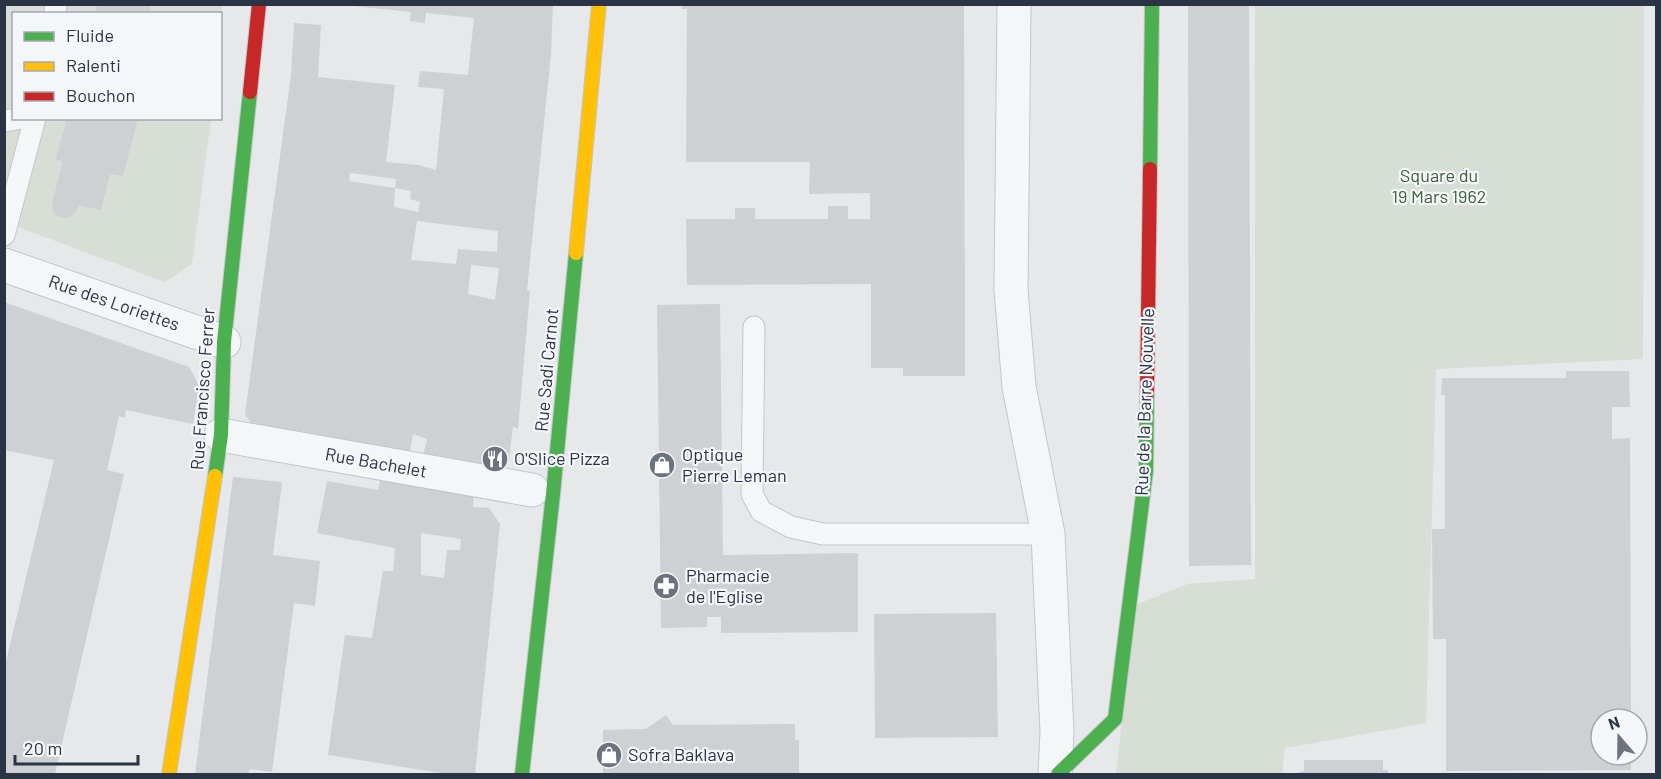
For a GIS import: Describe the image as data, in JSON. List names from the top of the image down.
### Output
{
  "streets": {
    "street": [
      "Rue des Loriettes",
      "Rue Sadi Carnot",
      "Rue Francisco Ferrer",
      "Rue de la Barre Nouvelle",
      "Rue Bachelet"
    ]
  },
  "crossings": [
    ["Rue des Loriettes", "Rue Francisco Ferrer"],
    ["Rue Francisco Ferrer", "Rue Bachelet"]
  ],
  "parks": ["Square du 19 Mars 1962"],
  "places": {
    "restaurant": ["O'Slice Pizza"],
    "shop": ["Optique Pierre Leman", "Sofra Baklava"],
    "pharmacy": ["Pharmacie de l'Eglise"]
  },
  "legend": ["Fluide", "Ralenti", "Bouchon"],
  "scale_bar": "20 m",
  "north": "top"
}
